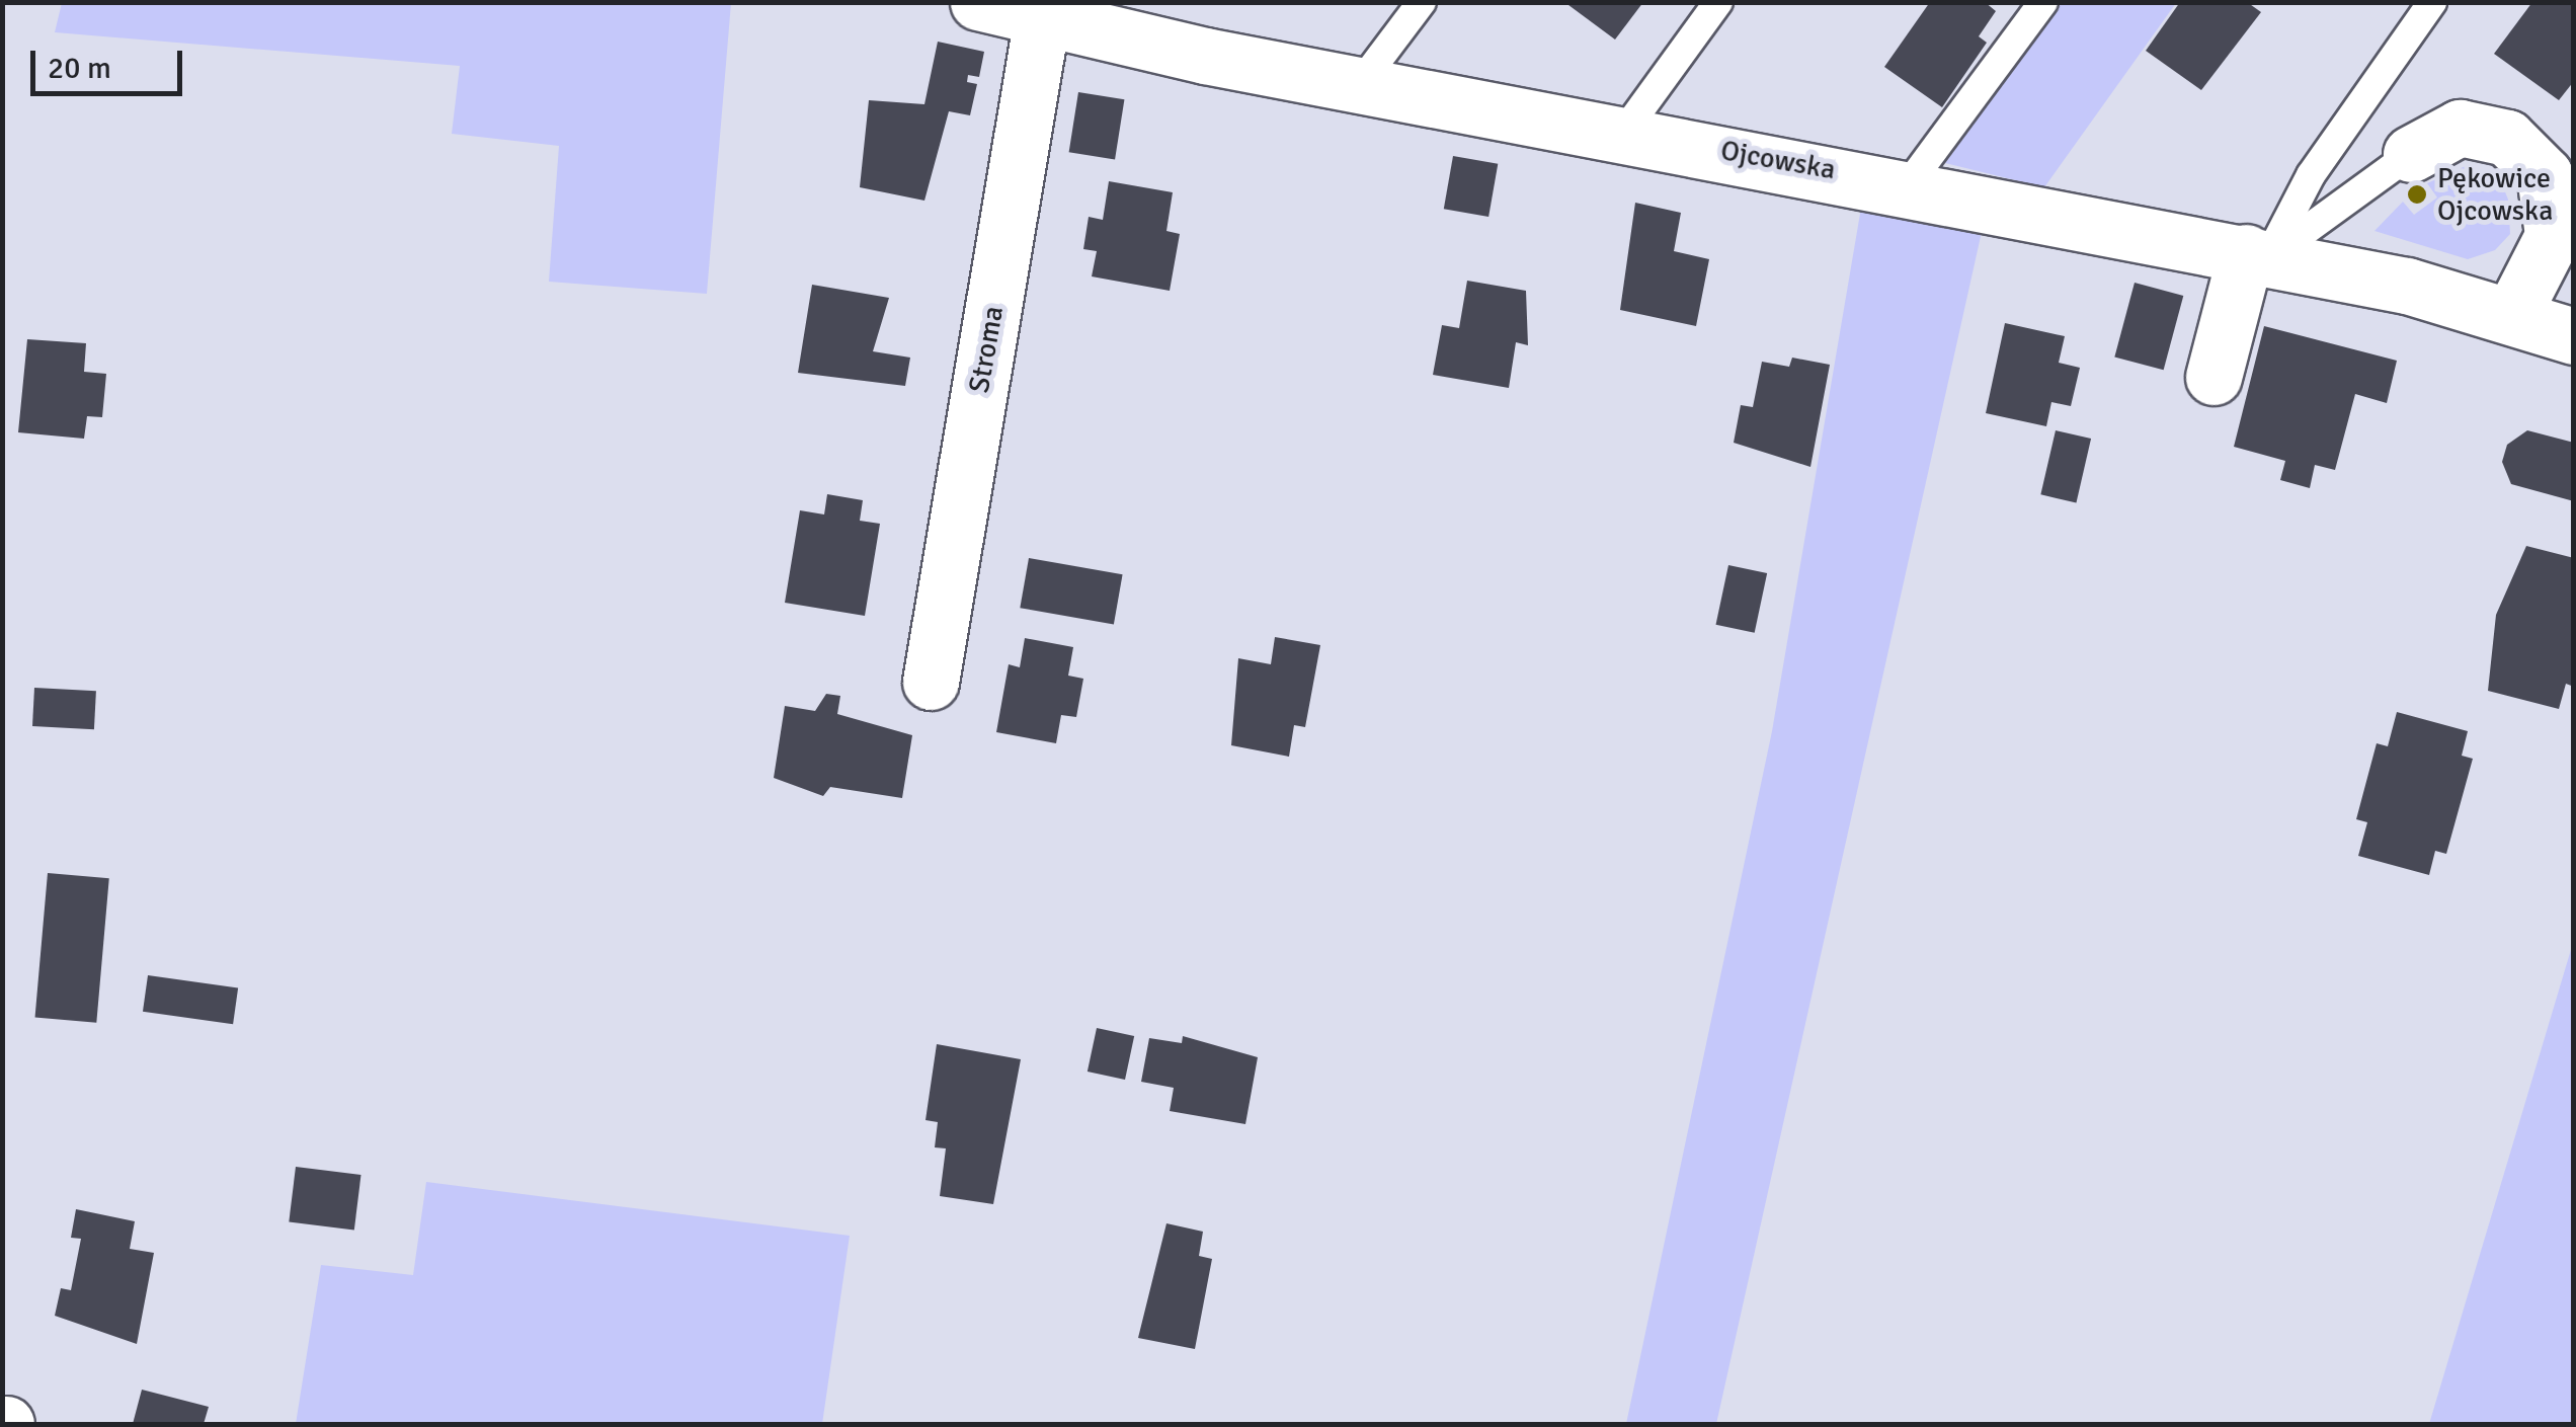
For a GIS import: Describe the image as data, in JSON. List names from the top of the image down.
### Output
{
  "streets": {
    "street": ["Ojcowska", "Stroma"]
  },
  "crossings": [
    ["Ojcowska", "Stroma"]
  ],
  "places": ["Pękowice Ojcowska"],
  "scale_bar": "20 m"
}
